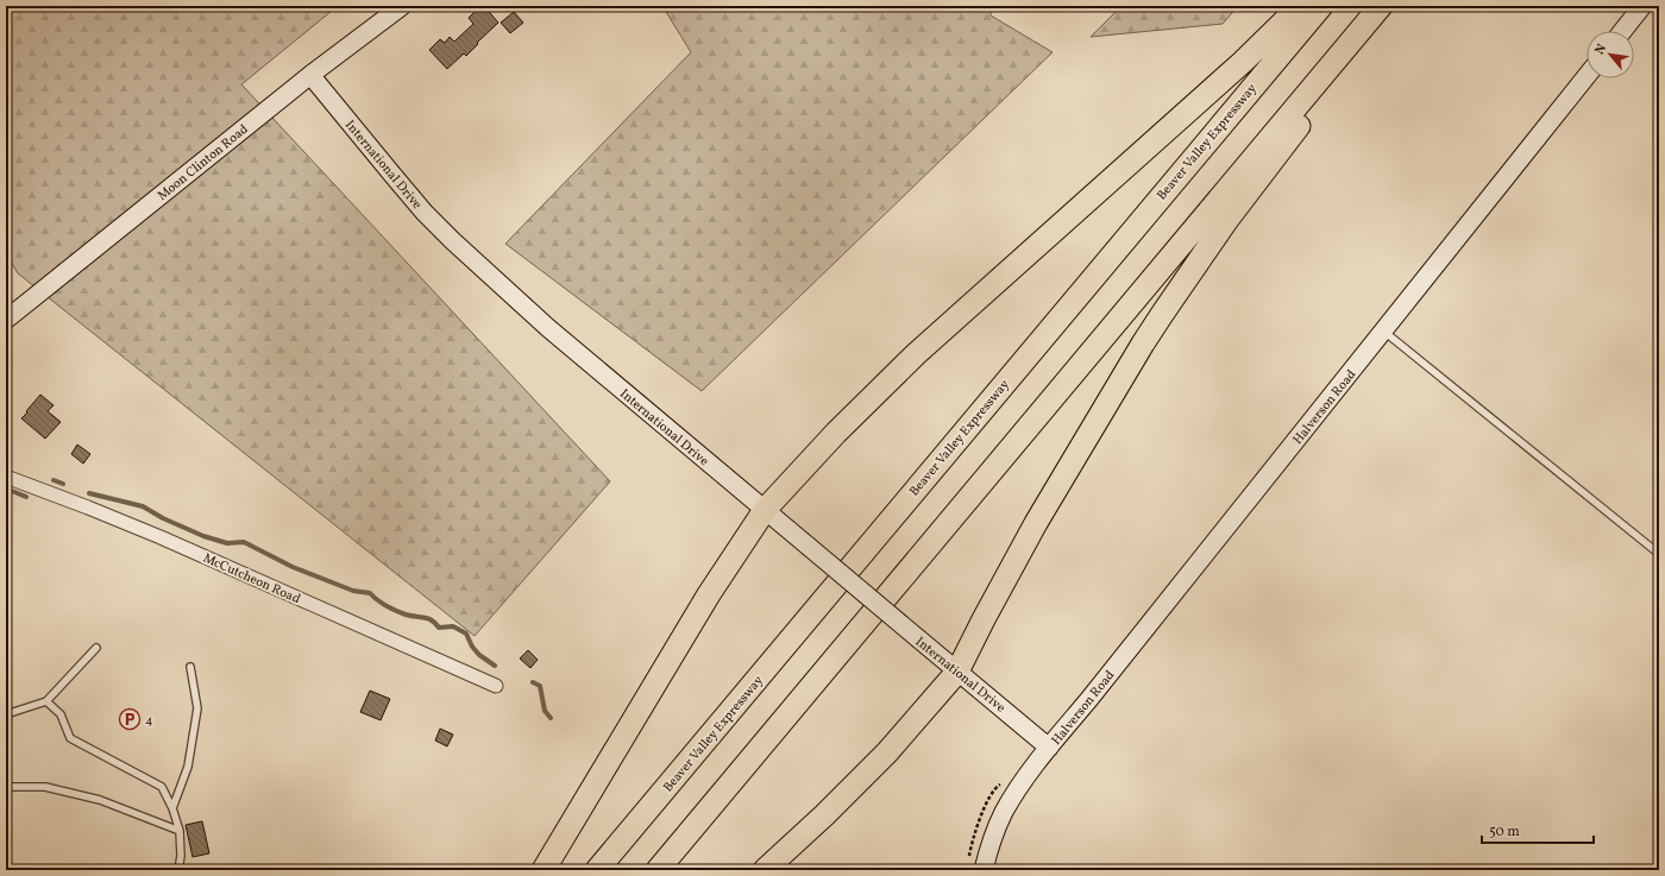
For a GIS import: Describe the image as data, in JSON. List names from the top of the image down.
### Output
{
  "streets": {
    "highway": ["Beaver Valley Expressway"],
    "street": [
      "Moon Clinton Road",
      "International Drive",
      "Halverson Road",
      "McCutcheon Road"
    ]
  },
  "crossings": [
    ["Moon Clinton Road", "International Drive"],
    ["International Drive", "Halverson Road"]
  ],
  "places": {
    "parking": ["4"]
  },
  "scale_bar": "50 m",
  "north": "top left"
}
